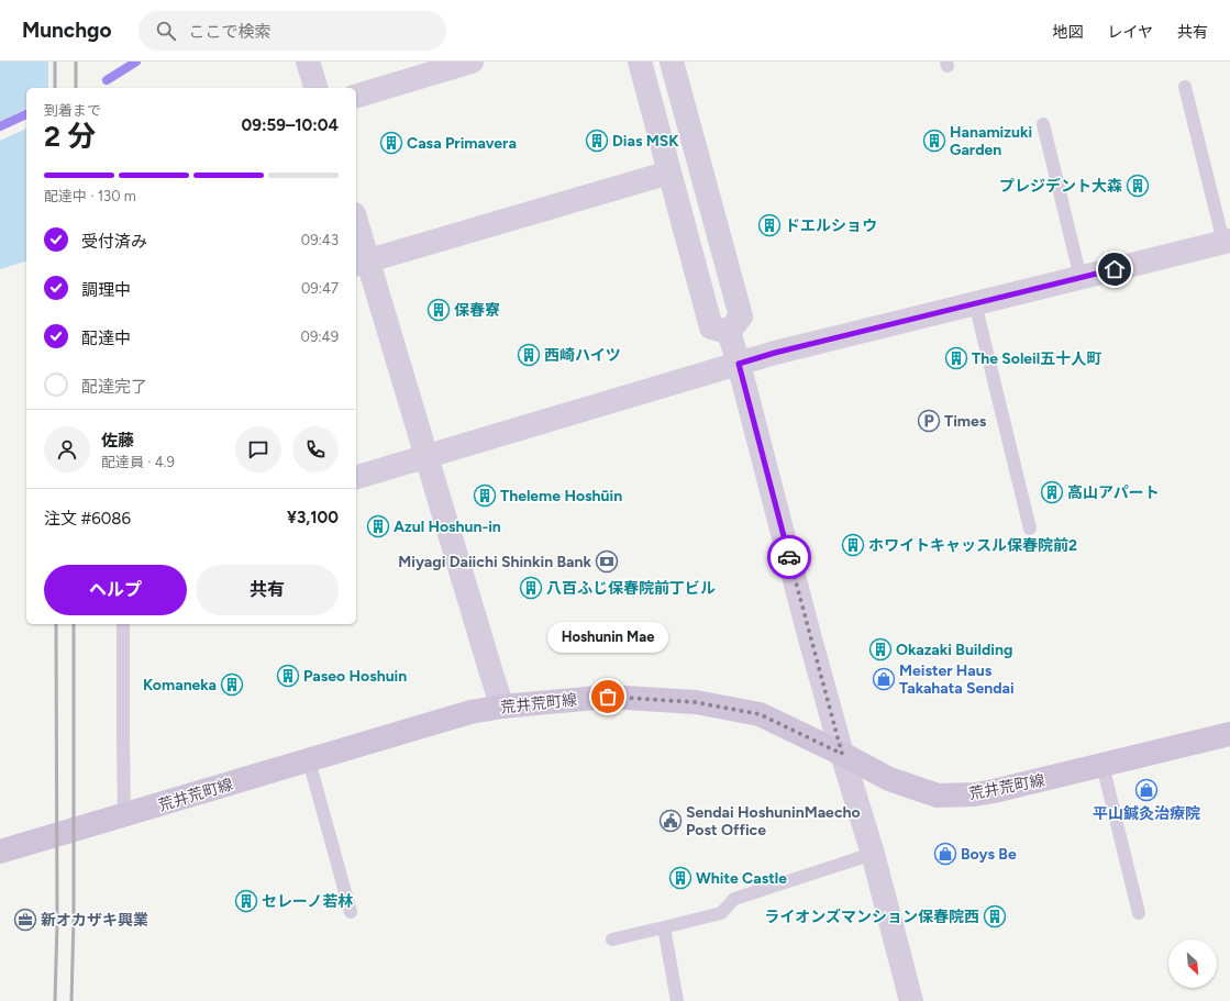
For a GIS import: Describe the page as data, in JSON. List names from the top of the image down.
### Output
{
  "streets": {
    "main road": ["荒井荒町線"]
  },
  "places": {
    "building": [
      "Dias MSK",
      "Hanamizuki Garden",
      "Casa Primavera",
      "プレジデント大森",
      "ドエルショウ",
      "保春寮",
      "西崎ハイツ",
      "The Soleil五十人町",
      "高山アパート",
      "Theleme Hoshūin",
      "Azul Hoshun-in",
      "ホワイトキャッスル保春院前2",
      "八百ふじ保春院前丁ビル",
      "Okazaki Building",
      "Paseo Hoshuin",
      "Komaneka",
      "White Castle",
      "セレーノ若林",
      "ライオンズマンション保春院西"
    ],
    "parking": ["Times"],
    "bank": ["Miyagi Daiichi Shinkin Bank"],
    "shop": ["Meister Haus Takahata Sendai", "平山鍼灸治療院", "Boys Be"],
    "other": ["Hoshunin Mae"],
    "public building": ["Sendai HoshuninMaecho Post Office"],
    "office": ["新オカザキ興業"]
  },
  "north": "bottom right",
  "page": {
    "header": "Munchgo",
    "search": "ここで検索",
    "nav": ["地図", "レイヤ", "共有"],
    "heading": ["2 分", "到着まで", "09:59–10:04"],
    "panel": [
      "佐藤",
      "配達員 · 4.9",
      "注文 #6086",
      "¥3,100"
    ],
    "bar": "配達中 · 130 m",
    "list": [
      ["受付済み", "09:43"],
      ["調理中", "09:47"],
      ["配達中", "09:49"],
      "配達完了"
    ],
    "buttons": ["ヘルプ", "共有"],
    "bubble": "Hoshunin Mae"
  }
}
